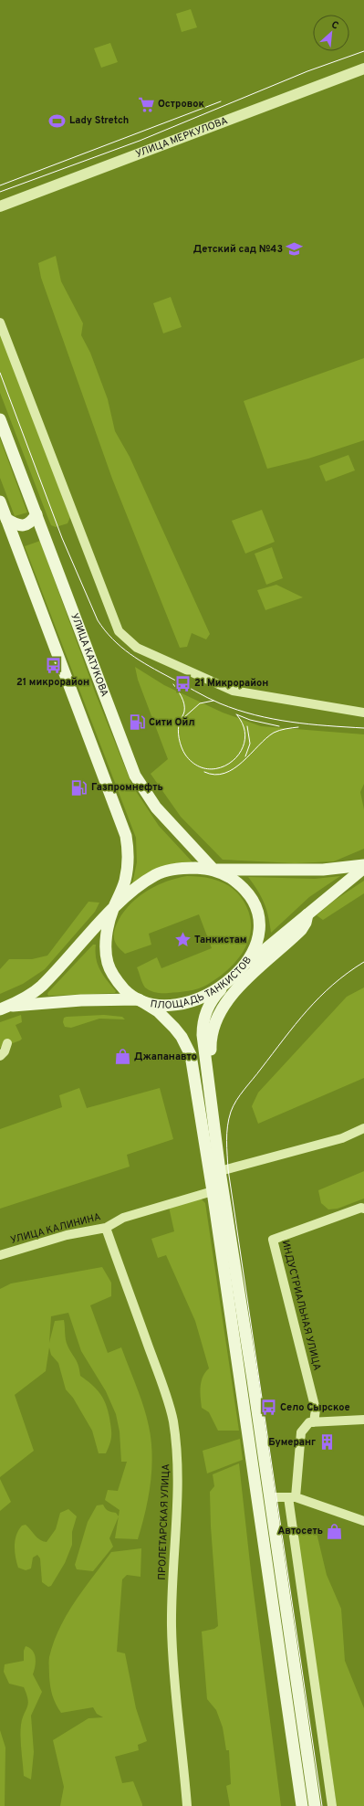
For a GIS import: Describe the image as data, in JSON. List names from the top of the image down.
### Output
{
  "streets": {
    "main road": ["УЛИЦА КАТУКОВА", "ПЛОЩАДЬ ТАНКИСТОВ"],
    "street": [
      "УЛИЦА МЕРКУЛОВА",
      "УЛИЦА КАЛИНИНА",
      "ИНДУСТРИАЛЬНАЯ УЛИЦА",
      "ПРОЛЕТАРСКАЯ УЛИЦА"
    ]
  },
  "crossings": [
    ["УЛИЦА КАТУКОВА", "ПЛОЩАДЬ ТАНКИСТОВ"],
    ["УЛИЦА КАЛИНИНА", "ПРОЛЕТАРСКАЯ УЛИЦА"]
  ],
  "places": {
    "supermarket": ["Островок"],
    "sports": ["Lady Stretch"],
    "school or university": ["Детский сад №43"],
    "bus stop": ["21 микрорайон", "21 Микрорайон", "Село Сырское"],
    "fuel station": ["Сити Ойл", "Газпромнефть"],
    "place": ["Танкистам"],
    "shop": ["Джапанавто", "Автосеть"],
    "building": ["Бумеранг"]
  },
  "north": "top right"
}
